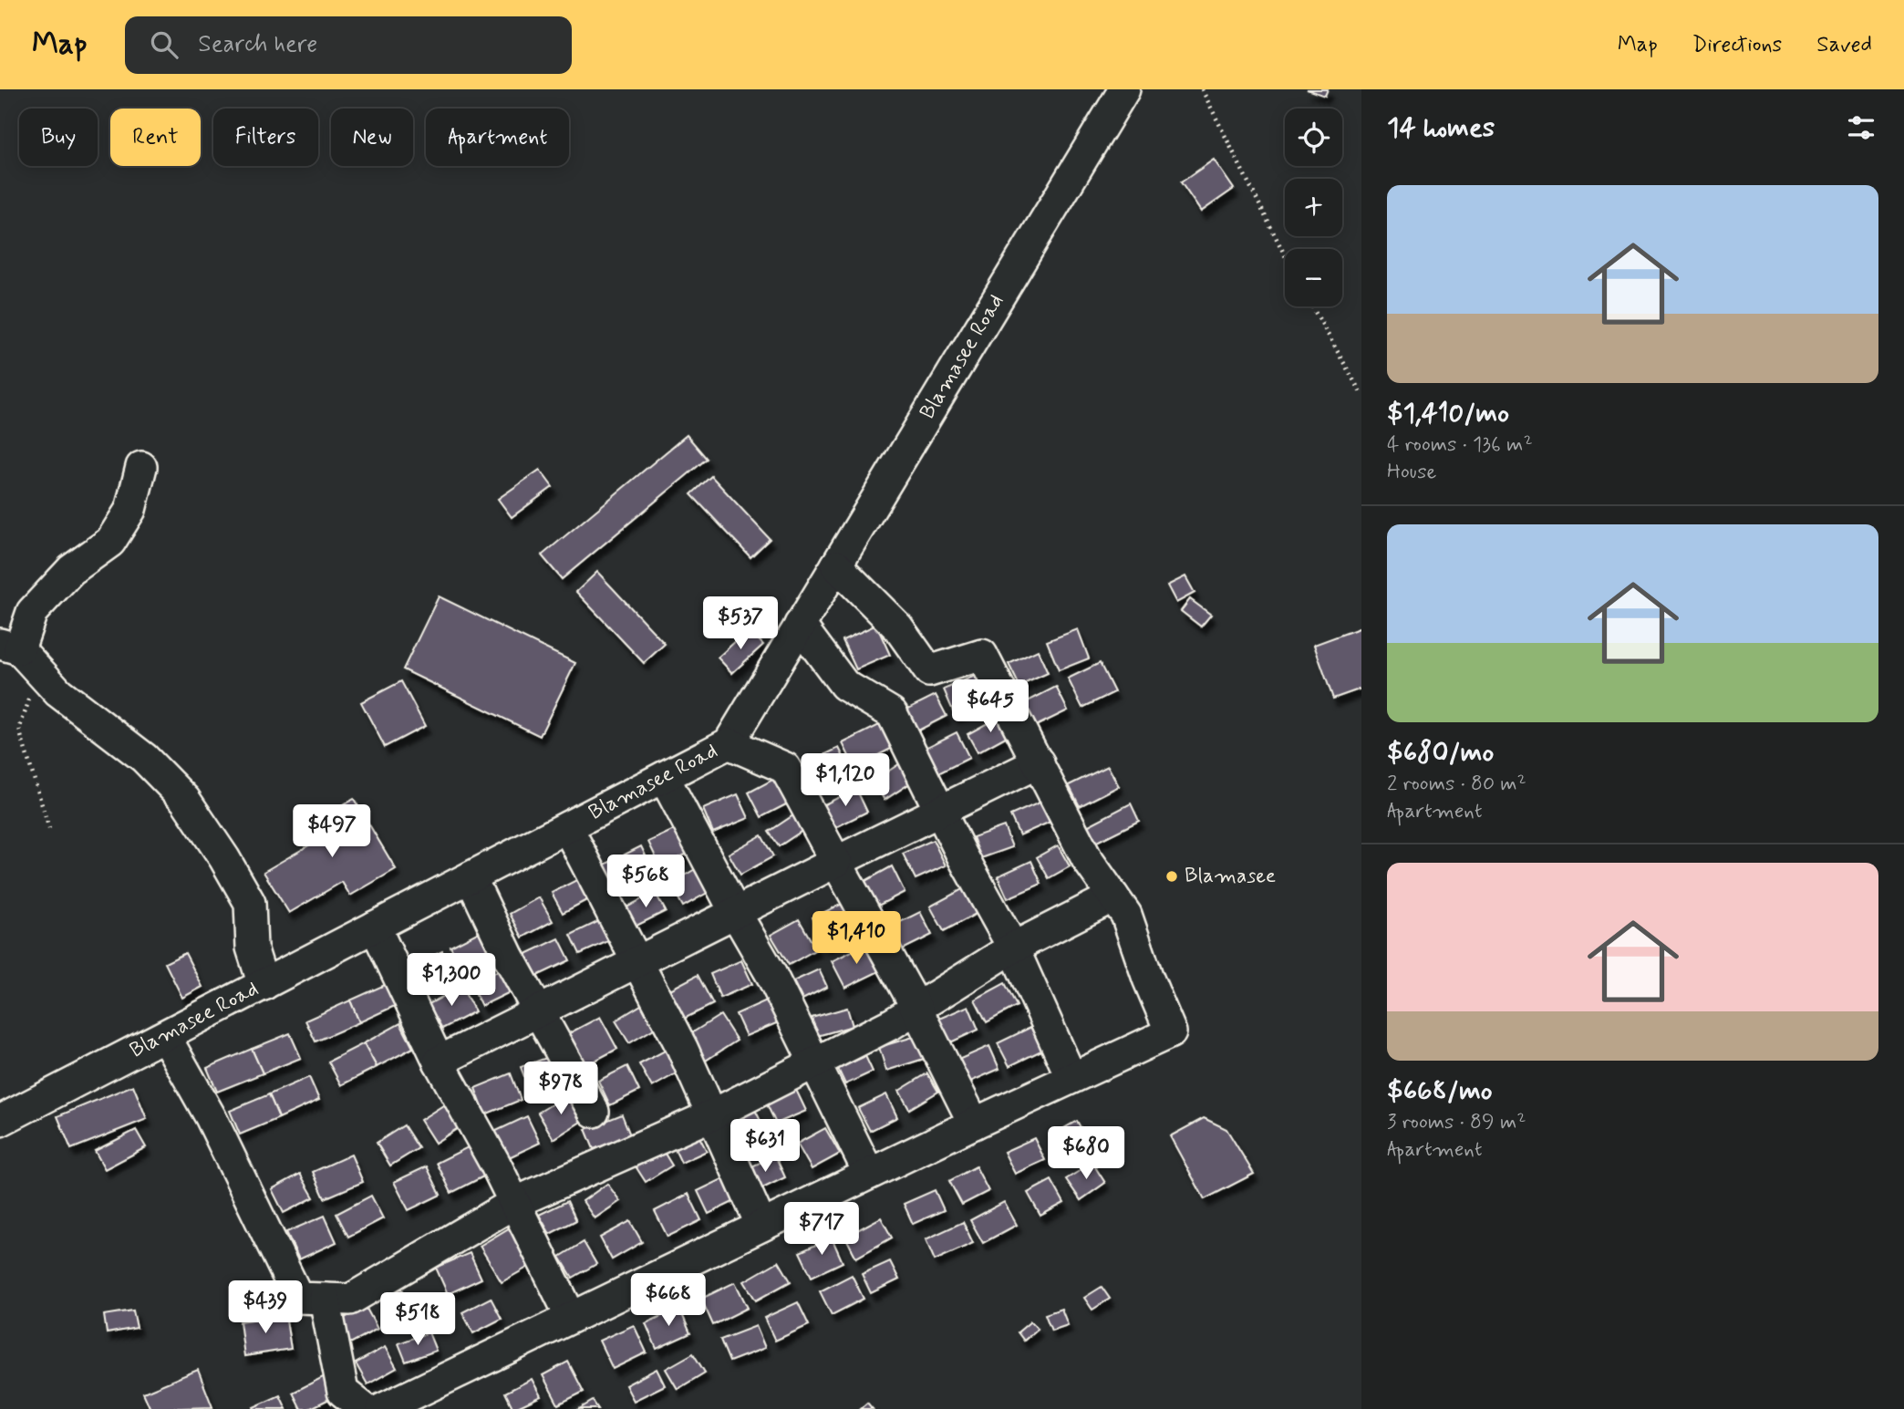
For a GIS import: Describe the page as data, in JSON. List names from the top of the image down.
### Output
{
  "streets": {
    "street": ["Blamasee Road"]
  },
  "places": ["Blamasee"],
  "page": {
    "header": "Map",
    "search": "Search here",
    "nav": ["Map", "Directions", "Saved"],
    "heading": "14 homes",
    "map_buttons": ["+", "−"],
    "chip": [
      "Buy",
      "Rent",
      "Filters",
      "New",
      "Apartment"
    ],
    "list": [
      {
        "name": "$1,410/mo",
        "note": "4 rooms · 136 m² · House"
      },
      {
        "name": "$680/mo",
        "note": "2 rooms · 80 m² · Apartment"
      },
      {
        "name": "$668/mo",
        "note": "3 rooms · 89 m² · Apartment"
      }
    ],
    "price": [
      "$537",
      "$645",
      "$1,120",
      "$497",
      "$568",
      "$1,410",
      "$1,300",
      "$978",
      "$631",
      "$680",
      "$717",
      "$668",
      "$439",
      "$518"
    ]
  }
}
